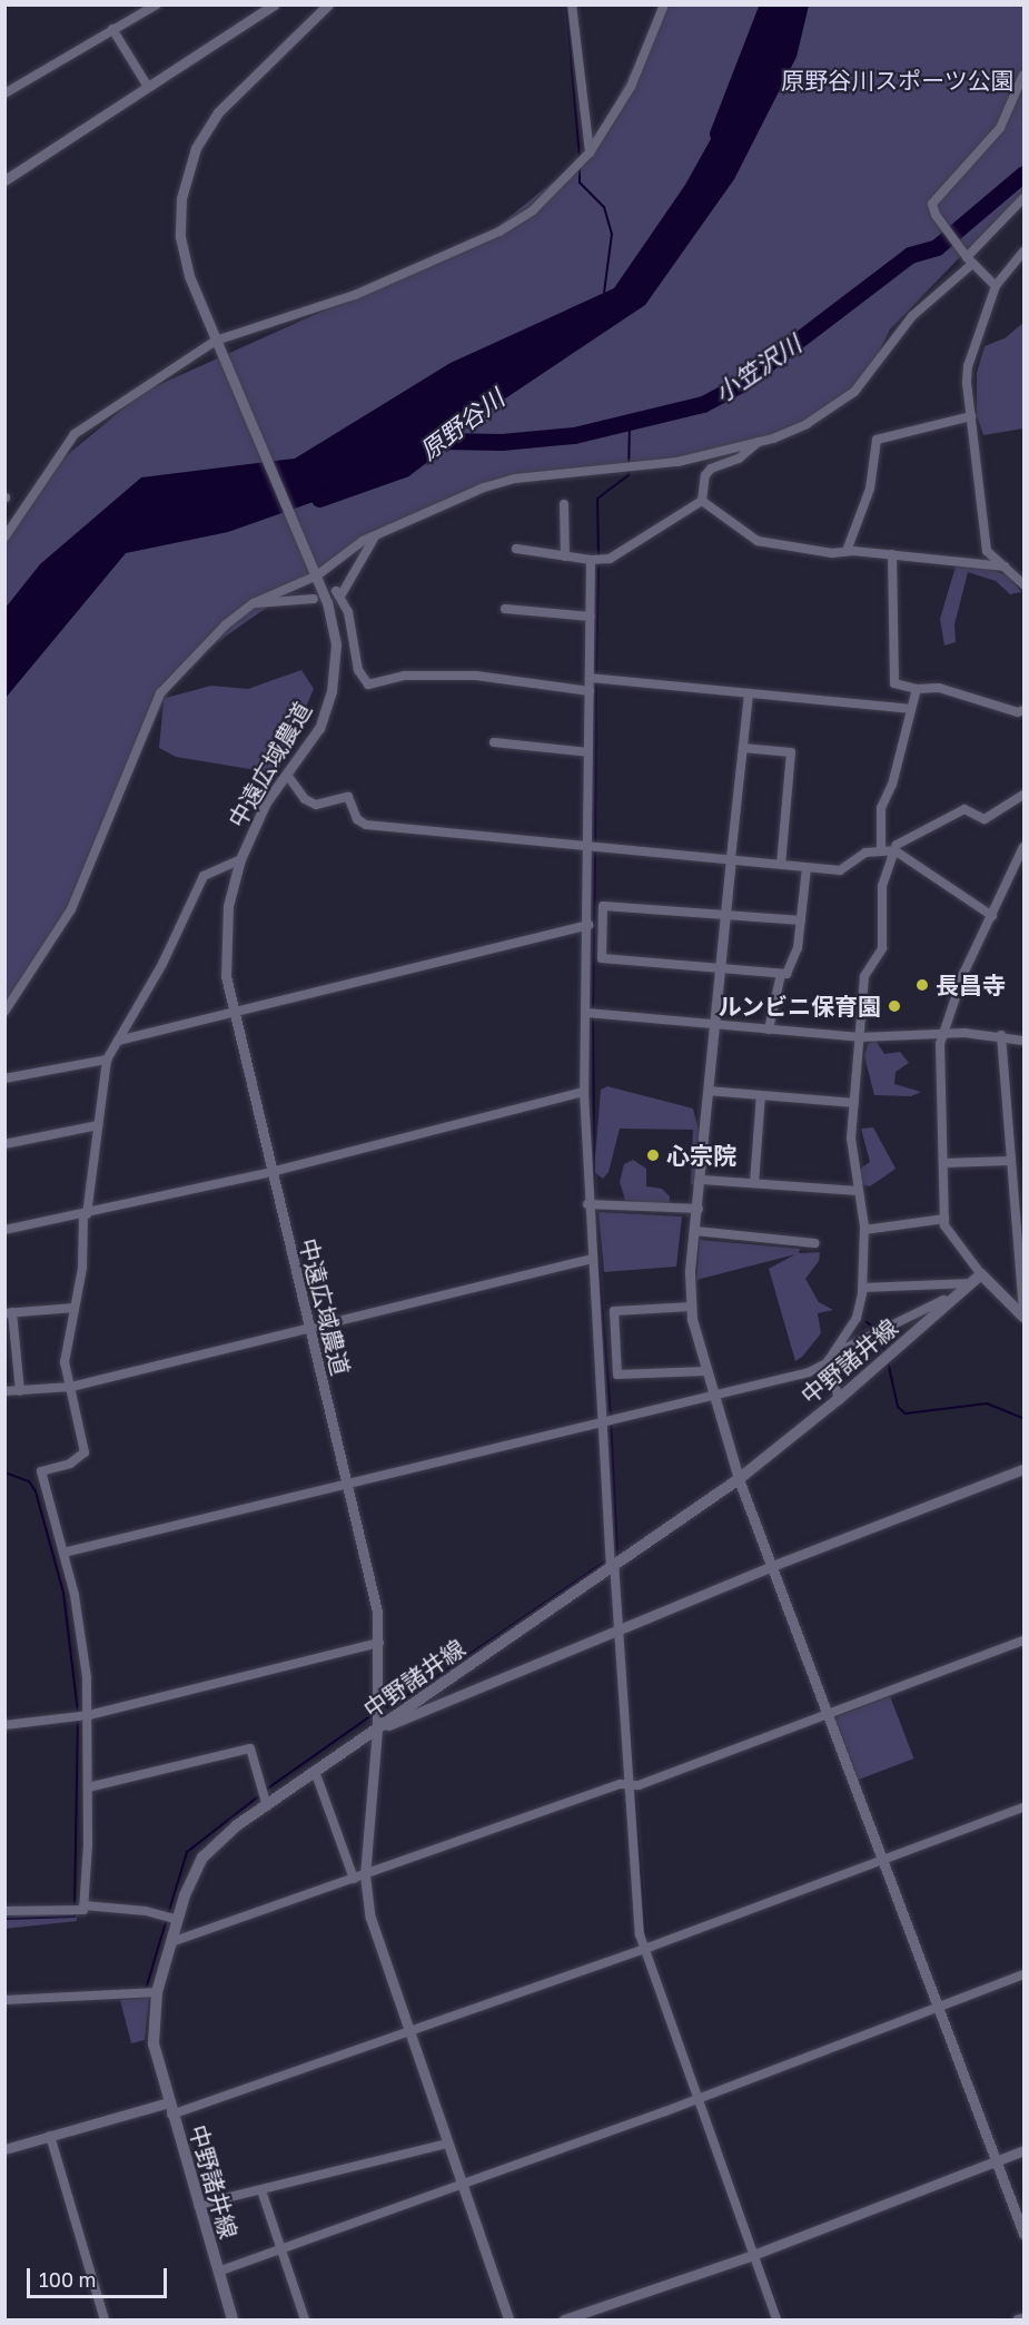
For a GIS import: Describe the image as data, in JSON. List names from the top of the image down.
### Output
{
  "streets": {
    "main road": ["中野諸井線"],
    "street": ["中遠広域農道"]
  },
  "crossings": [
    ["中遠広域農道", "中野諸井線"]
  ],
  "water": ["小笠沢川", "原野谷川"],
  "parks": ["原野谷川スポーツ公園"],
  "places": ["長昌寺", "ルンビニ保育園", "心宗院"],
  "scale_bar": "100 m"
}
